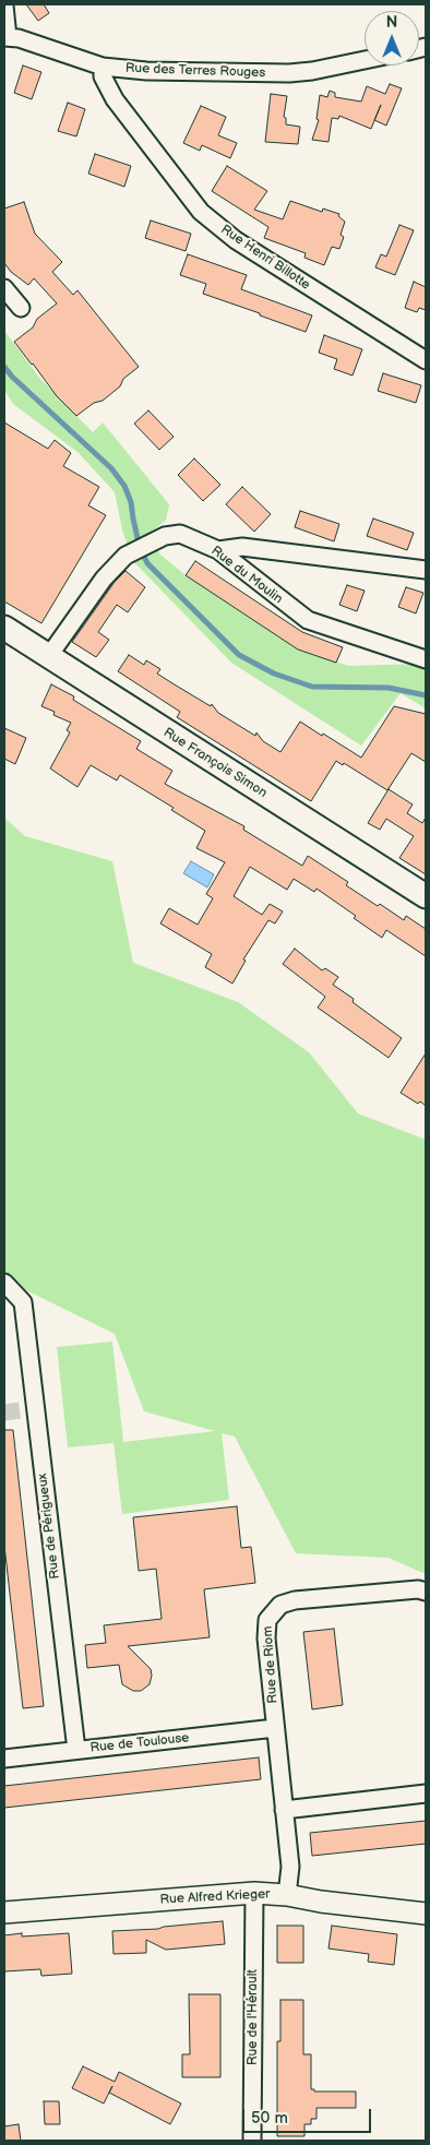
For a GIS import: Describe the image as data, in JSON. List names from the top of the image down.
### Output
{
  "streets": {
    "main road": ["Rue François Simon"],
    "street": [
      "Rue des Terres Rouges",
      "Rue Henri Billotte",
      "Rue du Moulin",
      "Rue de Périgueux",
      "Rue de Riom",
      "Rue de Toulouse",
      "Rue Alfred Krieger",
      "Rue de l'Hérault"
    ]
  },
  "crossings": [
    ["Rue des Terres Rouges", "Rue Henri Billotte"],
    ["Rue du Moulin", "Rue François Simon"],
    ["Rue de Périgueux", "Rue de Toulouse"],
    ["Rue de Riom", "Rue de Toulouse"],
    ["Rue de Riom", "Rue Alfred Krieger"],
    ["Rue Alfred Krieger", "Rue de l'Hérault"]
  ],
  "scale_bar": "50 m",
  "north": "top"
}
